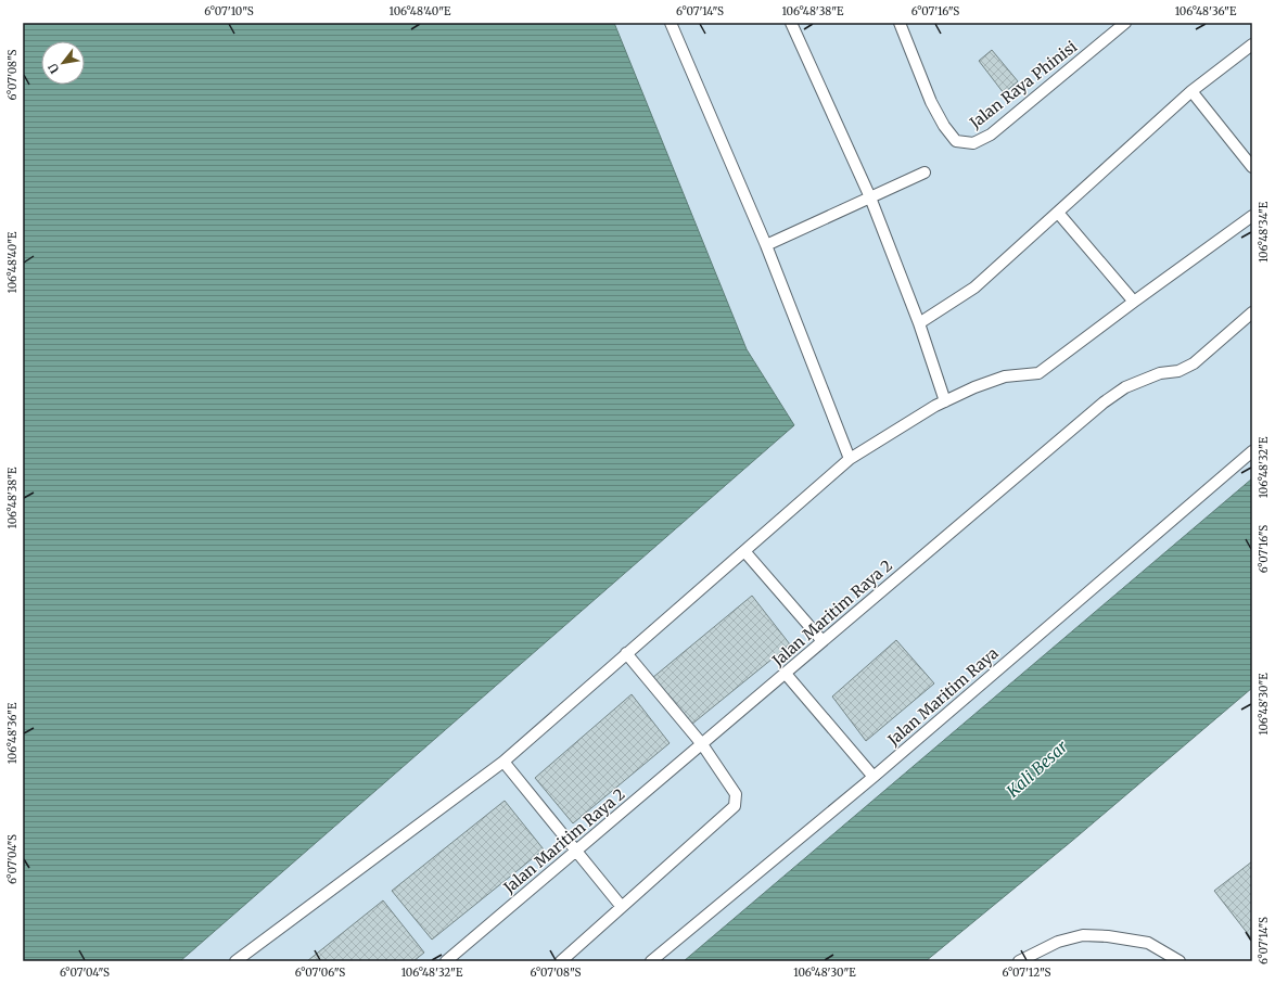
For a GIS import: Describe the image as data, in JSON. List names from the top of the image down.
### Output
{
  "streets": {
    "lane": ["Jalan Raya Phinisi", "Jalan Maritim Raya 2", "Jalan Maritim Raya"]
  },
  "water": ["Kali Besar"],
  "north": "bottom left",
  "coordinates": [
    "6°07'10\"S",
    "106°48'40\"E",
    "6°07'14\"S",
    "106°48'38\"E",
    "6°07'16\"S",
    "106°48'36\"E",
    "6°07'08\"S",
    "106°48'34\"E",
    "106°48'32\"E",
    "106°48'30\"E",
    "6°07'04\"S",
    "6°07'06\"S",
    "6°07'12\"S"
  ]
}
